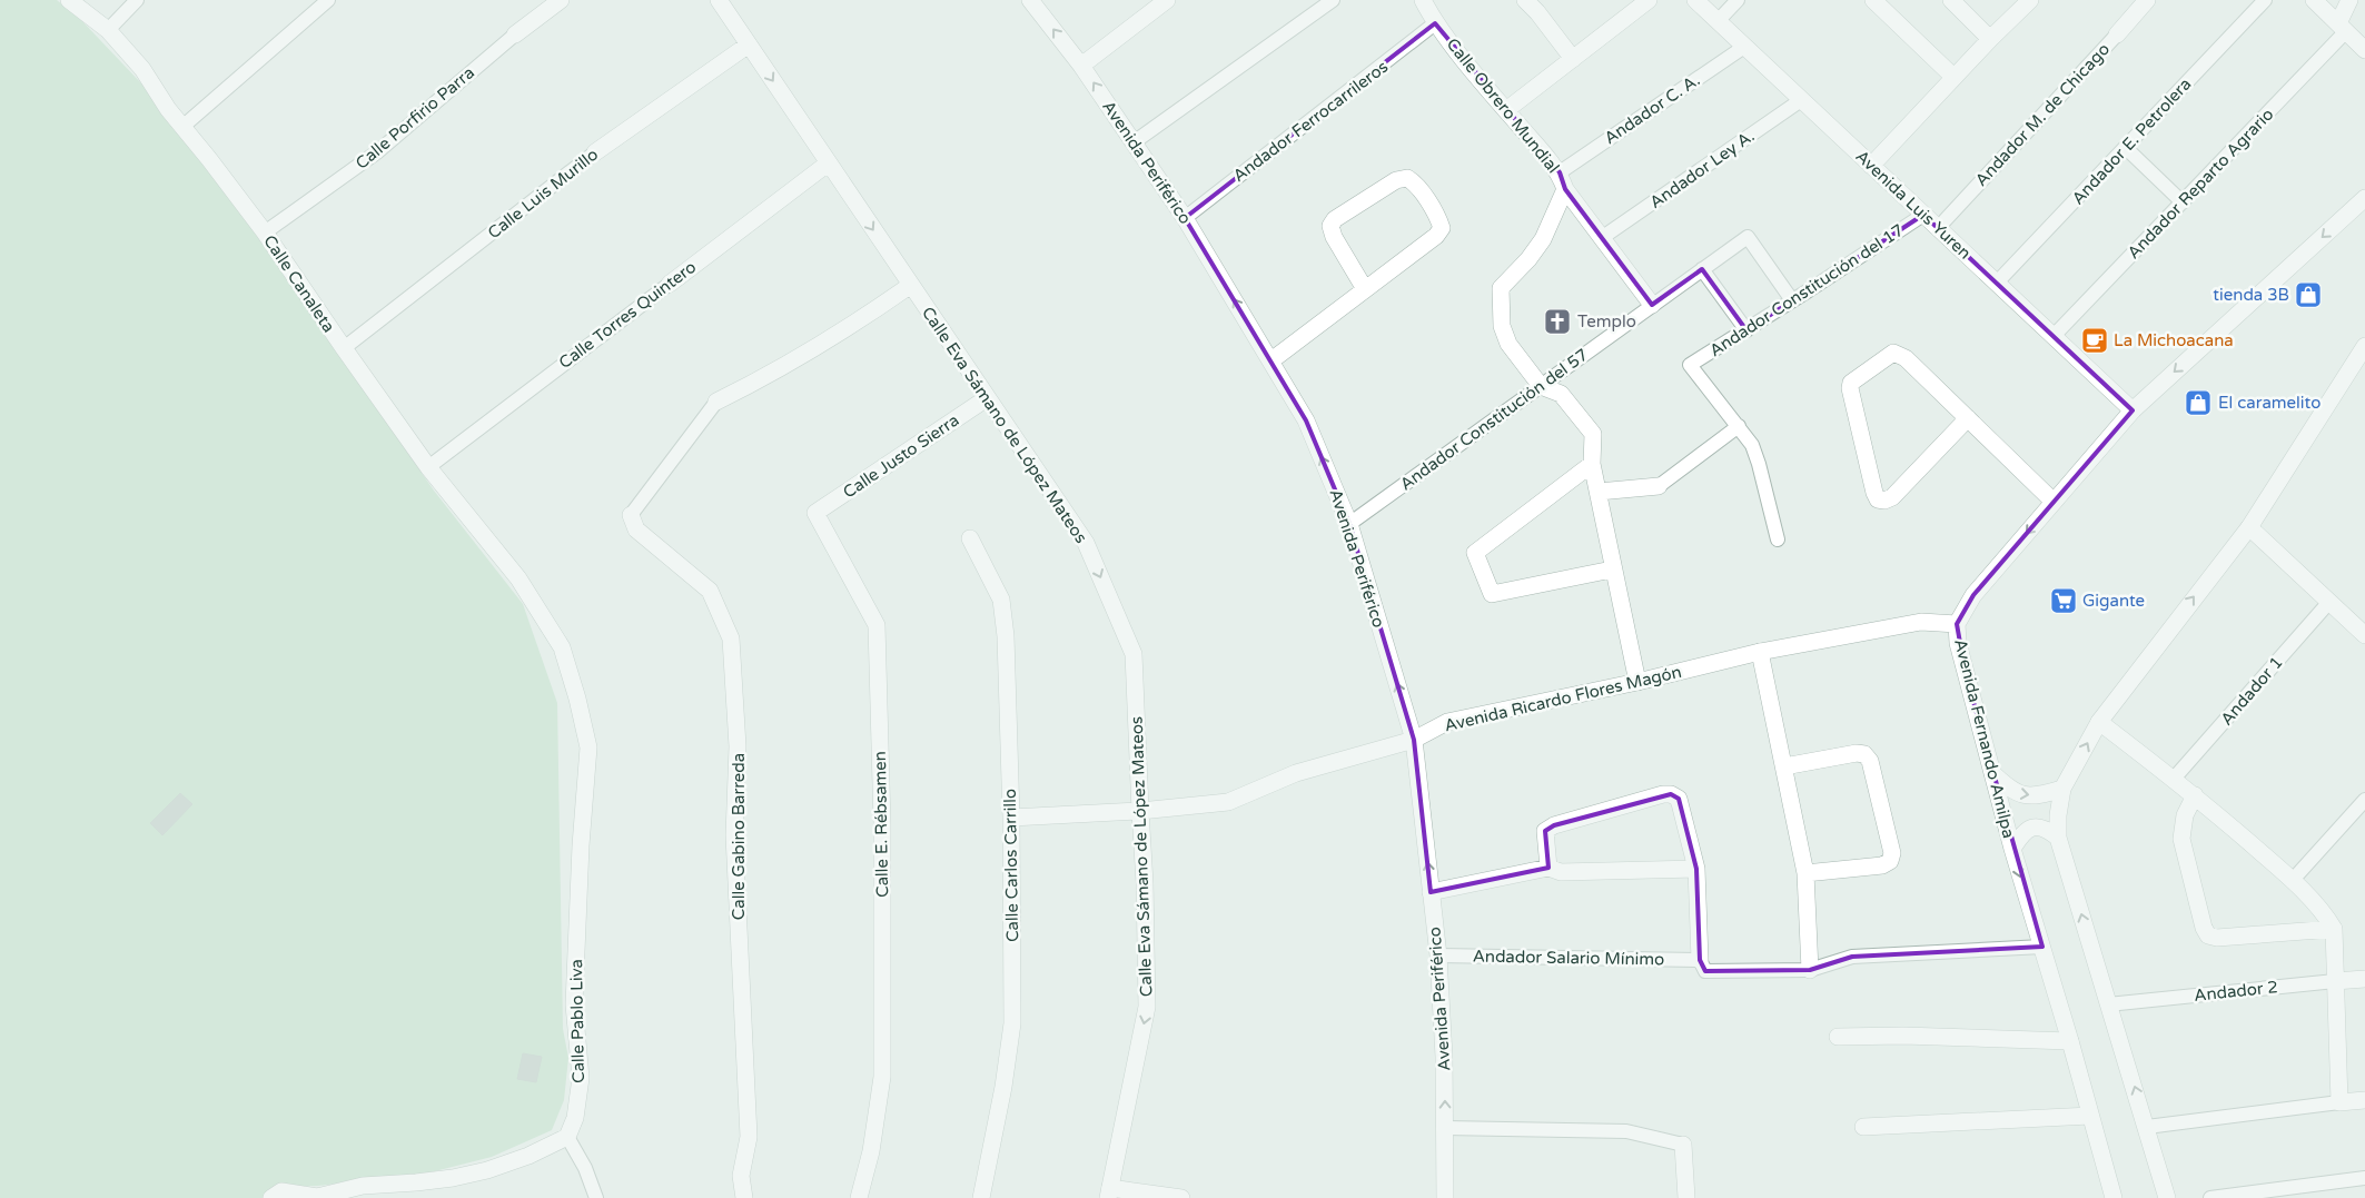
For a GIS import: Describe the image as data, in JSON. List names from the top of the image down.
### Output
{
  "streets": {
    "street": [
      "Calle Obrero Mundial",
      "Andador C. A.",
      "Andador M. de Chicago",
      "Calle Porfirio Parra",
      "Andador Ferrocarrileros",
      "Andador E. Petrolera",
      "Avenida Periférico",
      "Andador Ley A.",
      "Andador Reparto Agrario",
      "Calle Luis Murillo",
      "Avenida Luis Yuren",
      "Calle Canaleta",
      "Andador Constitución del 17",
      "Calle Torres Quintero",
      "Andador Constitución del 57",
      "Calle Eva Sámano de López Mateos",
      "Calle Justo Sierra",
      "Andador 1",
      "Avenida Ricardo Flores Magón",
      "Avenida Fernando Amilpa",
      "Calle E. Rébsamen",
      "Calle Gabino Barreda",
      "Calle Carlos Carrillo",
      "Andador Salario Mínimo",
      "Andador 2",
      "Calle Pablo Liva"
    ]
  },
  "crossings": [
    ["Calle Obrero Mundial", "Andador C. A."],
    ["Calle Obrero Mundial", "Andador Ferrocarrileros"],
    ["Calle Obrero Mundial", "Andador Ley A."],
    ["Calle Obrero Mundial", "Andador Constitución del 57"],
    ["Andador C. A.", "Avenida Luis Yuren"],
    ["Andador M. de Chicago", "Avenida Luis Yuren"],
    ["Calle Porfirio Parra", "Calle Canaleta"],
    ["Andador Ferrocarrileros", "Avenida Periférico"],
    ["Andador E. Petrolera", "Avenida Luis Yuren"],
    ["Avenida Periférico", "Andador Constitución del 57"],
    ["Avenida Periférico", "Avenida Ricardo Flores Magón"],
    ["Avenida Periférico", "Andador Salario Mínimo"],
    ["Andador Ley A.", "Avenida Luis Yuren"],
    ["Andador Reparto Agrario", "Avenida Luis Yuren"],
    ["Calle Luis Murillo", "Calle Canaleta"],
    ["Calle Luis Murillo", "Calle Eva Sámano de López Mateos"],
    ["Avenida Luis Yuren", "Andador Constitución del 17"],
    ["Avenida Luis Yuren", "Avenida Fernando Amilpa"],
    ["Calle Canaleta", "Calle Torres Quintero"],
    ["Calle Canaleta", "Calle Pablo Liva"],
    ["Andador Constitución del 17", "Andador Constitución del 57"],
    ["Calle Torres Quintero", "Calle Eva Sámano de López Mateos"],
    ["Calle Eva Sámano de López Mateos", "Calle Justo Sierra"],
    ["Calle Eva Sámano de López Mateos", "Avenida Ricardo Flores Magón"],
    ["Calle Justo Sierra", "Calle E. Rébsamen"],
    ["Avenida Ricardo Flores Magón", "Avenida Fernando Amilpa"],
    ["Avenida Ricardo Flores Magón", "Calle Carlos Carrillo"]
  ],
  "one_way": ["Avenida Periférico", "Calle Eva Sámano de López Mateos", "Avenida Fernando Amilpa"],
  "places": {
    "shop": ["tienda 3B", "El caramelito"],
    "church": ["Templo"],
    "cafe": ["La Michoacana"],
    "supermarket": ["Gigante"]
  }
}
